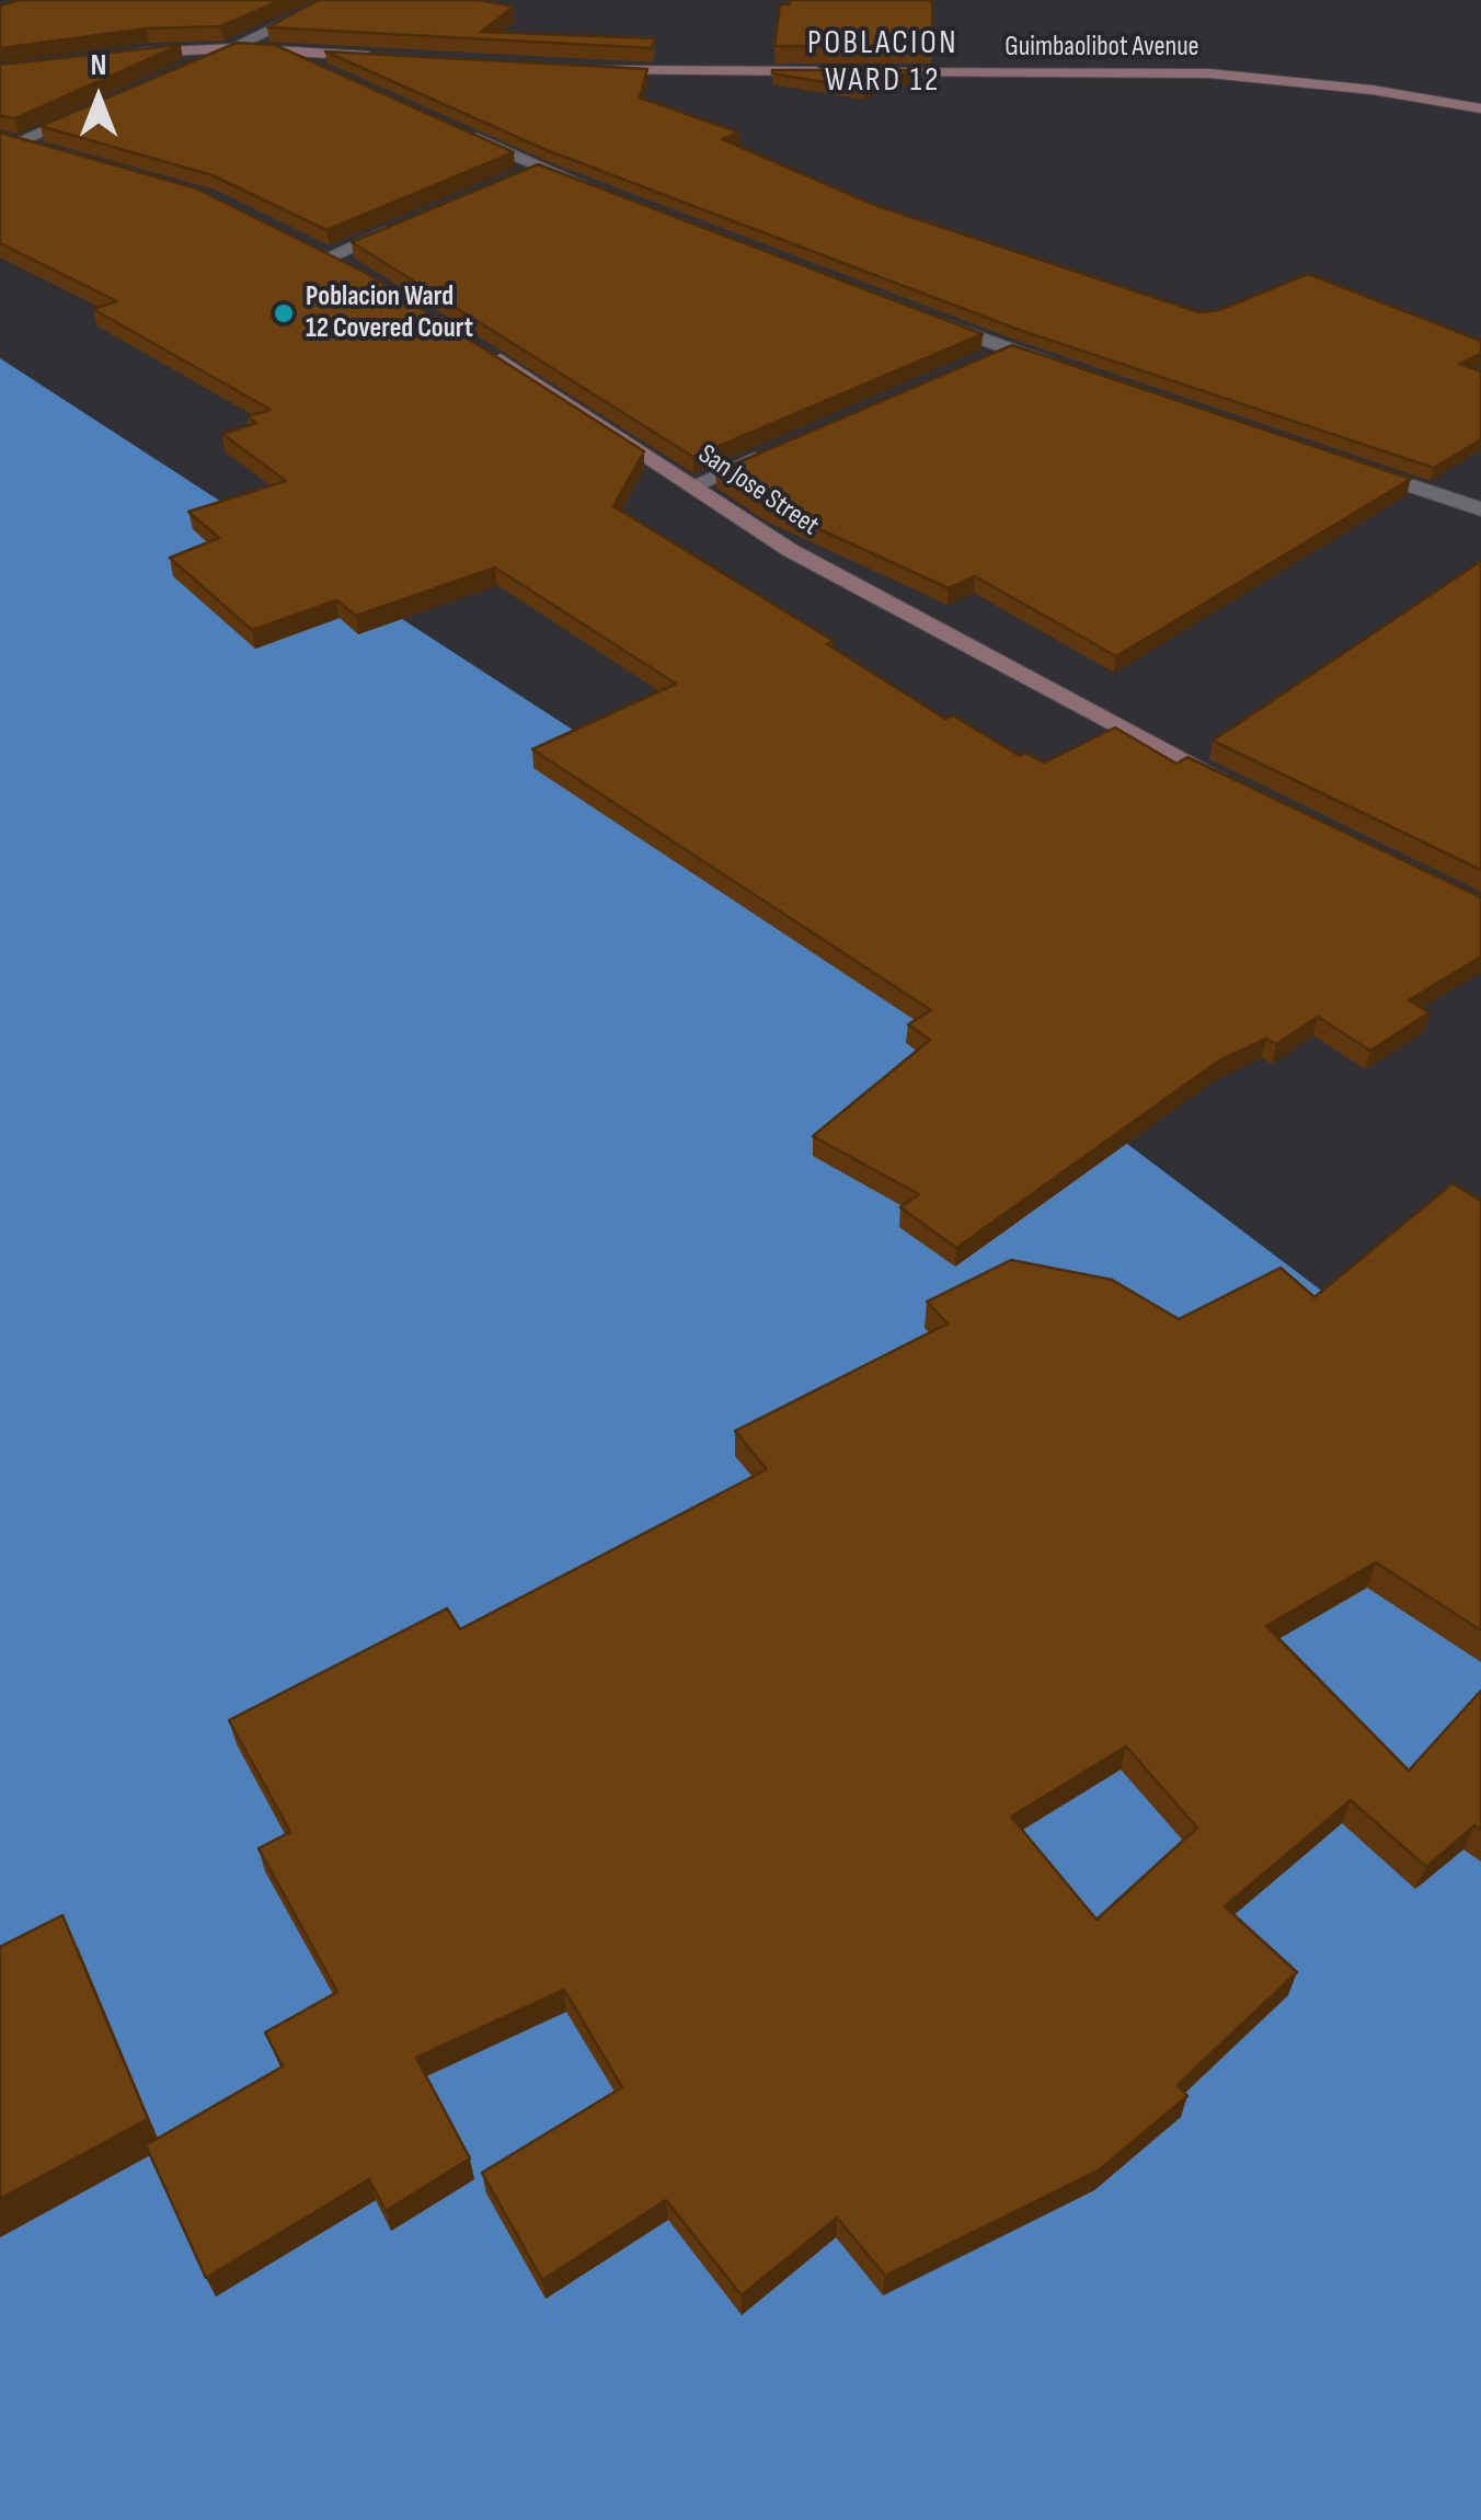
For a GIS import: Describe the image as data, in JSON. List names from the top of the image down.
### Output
{
  "streets": {
    "street": ["Guimbaolibot Avenue", "San Jose Street"]
  },
  "districts": ["POBLACION WARD 12"],
  "places": ["Poblacion Ward 12 Covered Court"],
  "north": "top"
}
